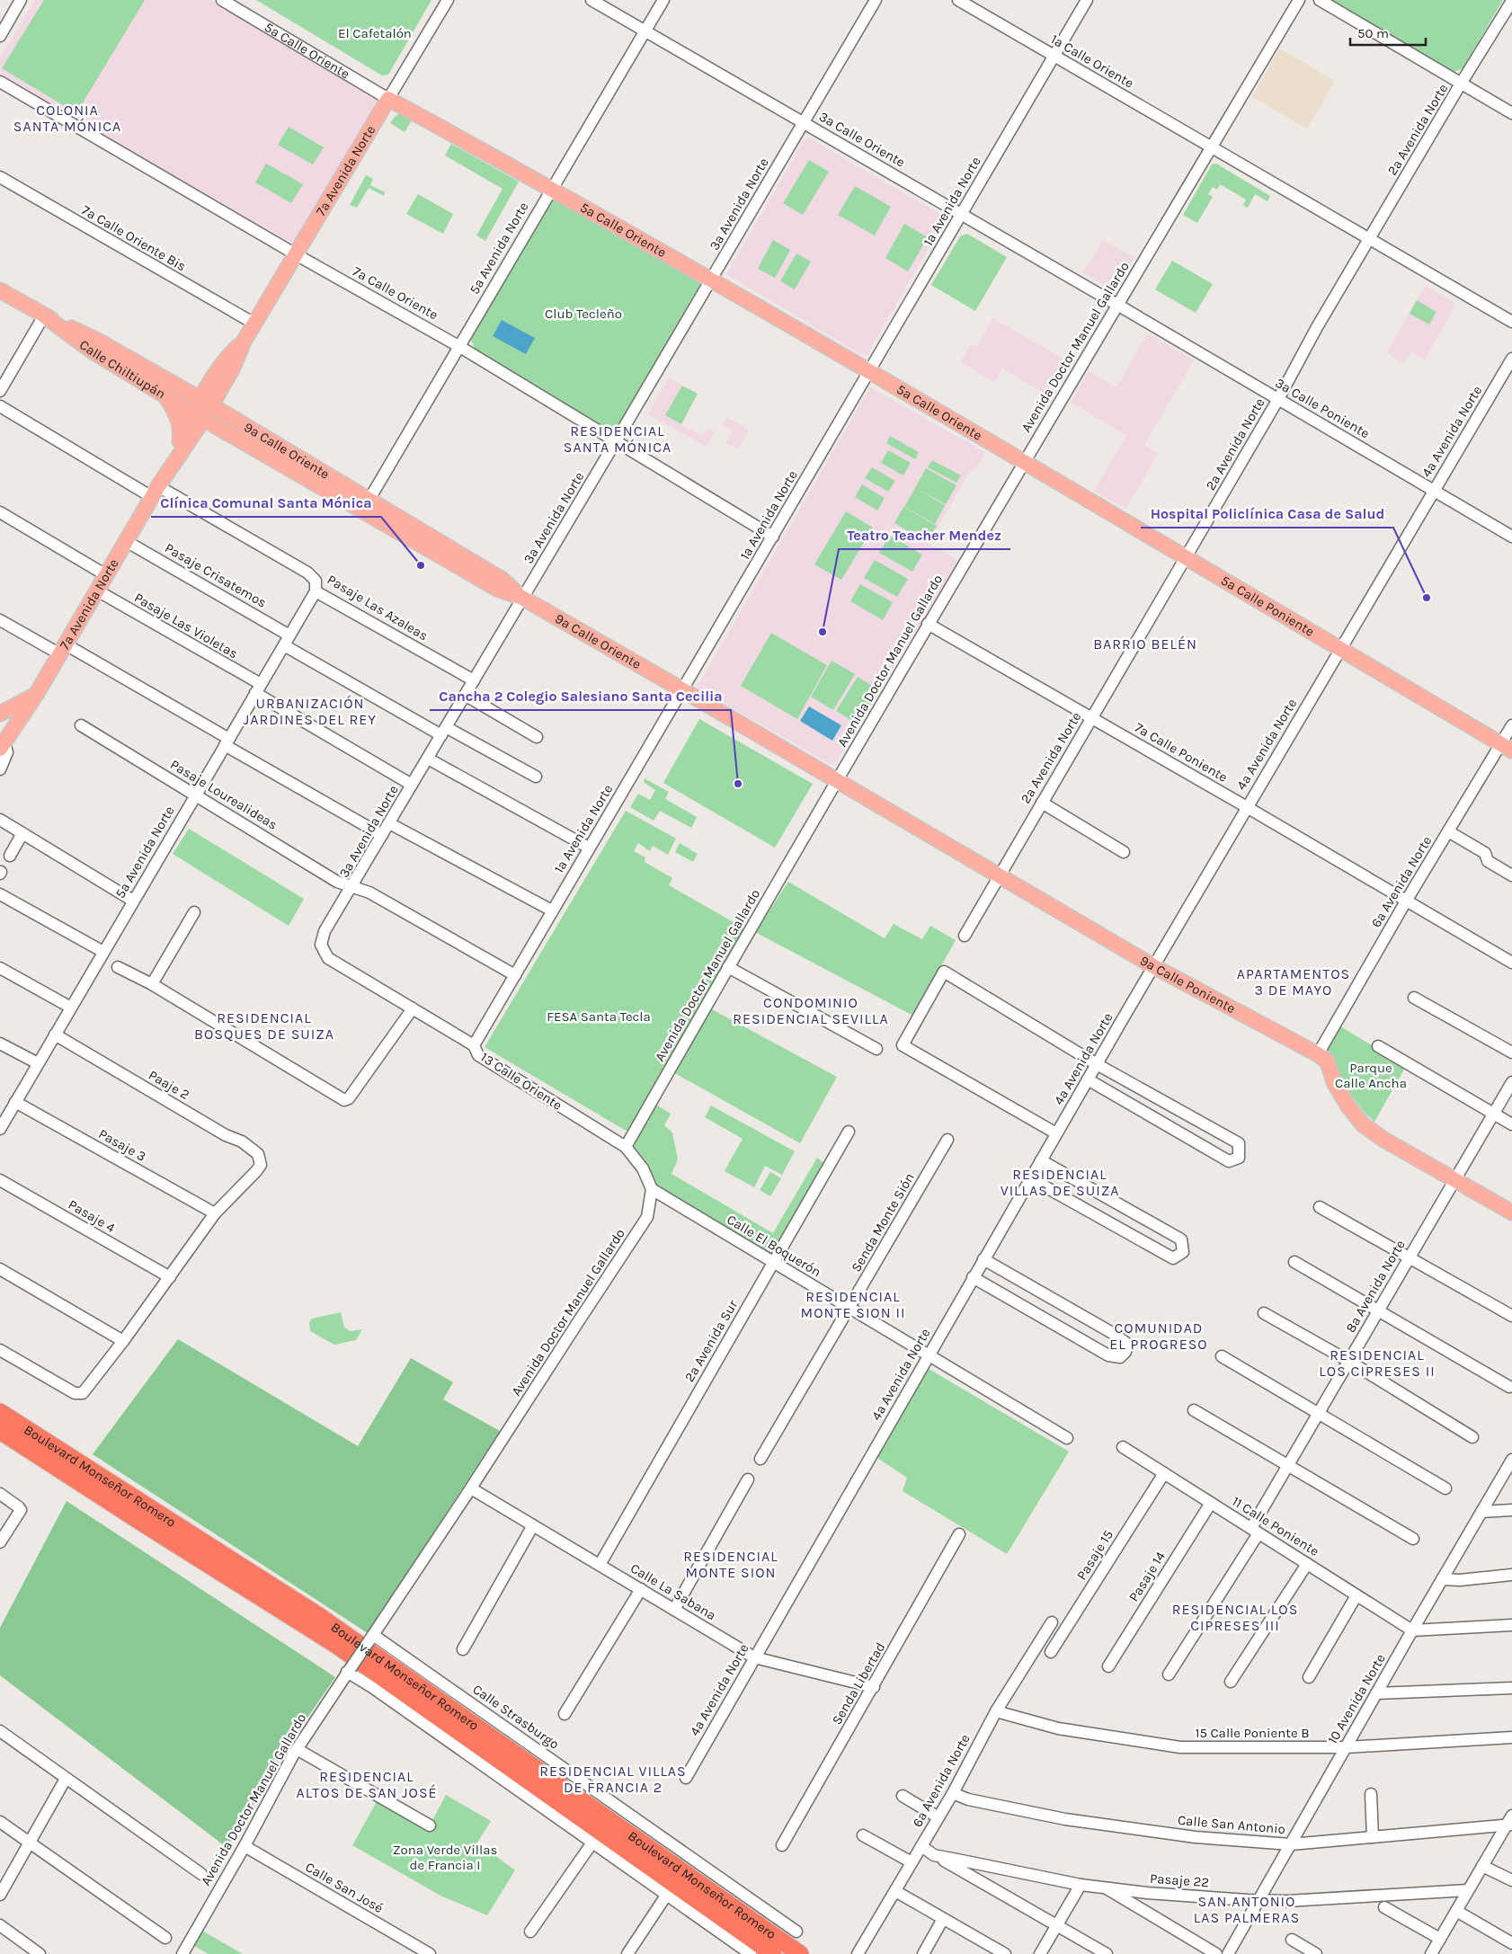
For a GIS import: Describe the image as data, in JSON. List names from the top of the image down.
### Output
{
  "streets": {
    "highway": ["Boulevard Monseñor Romero"],
    "main road": [
      "5a Calle Oriente",
      "7a Avenida Norte",
      "Calle Chiltiupán",
      "9a Calle Oriente",
      "5a Calle Poniente",
      "9a Calle Poniente"
    ],
    "street": [
      "1a Calle Oriente",
      "2a Avenida Norte",
      "3a Calle Oriente",
      "1a Avenida Norte",
      "3a Avenida Norte",
      "7a Calle Oriente Bis",
      "5a Avenida Norte",
      "7a Calle Oriente",
      "Avenida Doctor Manuel Gallardo",
      "3a Calle Poniente",
      "4a Avenida Norte",
      "Pasaje Crisatemos",
      "Pasaje Las Azaleas",
      "Pasaje Las Violetas",
      "7a Calle Poniente",
      "Pasaje Lourealideas",
      "6a Avenida Norte",
      "13 Calle Oriente",
      "Paaje 2",
      "Pasaje 3",
      "Pasaje 4",
      "Senda Monte Sión",
      "Calle El Boquerón",
      "8a Avenida Norte",
      "2a Avenida Sur",
      "11 Calle Poniente",
      "Pasaje 15",
      "Pasaje 14",
      "Calle La Sabana",
      "Senda Libertad",
      "10 Avenida Norte",
      "Calle Strasburgo",
      "15 Calle Poniente B",
      "Calle San Antonio",
      "Pasaje 22",
      "Calle San José"
    ]
  },
  "crossings": [
    ["5a Calle Oriente", "7a Avenida Norte"],
    ["5a Calle Oriente", "1a Avenida Norte"],
    ["5a Calle Oriente", "3a Avenida Norte"],
    ["5a Calle Oriente", "5a Avenida Norte"],
    ["5a Calle Oriente", "Avenida Doctor Manuel Gallardo"],
    ["5a Calle Oriente", "5a Calle Poniente"],
    ["1a Calle Oriente", "2a Avenida Norte"],
    ["1a Calle Oriente", "1a Avenida Norte"],
    ["1a Calle Oriente", "Avenida Doctor Manuel Gallardo"],
    ["2a Avenida Norte", "3a Calle Poniente"],
    ["2a Avenida Norte", "5a Calle Poniente"],
    ["2a Avenida Norte", "7a Calle Poniente"],
    ["2a Avenida Norte", "9a Calle Poniente"],
    ["3a Calle Oriente", "1a Avenida Norte"],
    ["3a Calle Oriente", "3a Avenida Norte"],
    ["3a Calle Oriente", "5a Avenida Norte"],
    ["3a Calle Oriente", "Avenida Doctor Manuel Gallardo"],
    ["3a Calle Oriente", "3a Calle Poniente"],
    ["7a Avenida Norte", "7a Calle Oriente Bis"],
    ["7a Avenida Norte", "7a Calle Oriente"],
    ["7a Avenida Norte", "Calle Chiltiupán"],
    ["7a Avenida Norte", "9a Calle Oriente"],
    ["7a Avenida Norte", "Pasaje Crisatemos"],
    ["7a Avenida Norte", "Pasaje Las Azaleas"],
    ["7a Avenida Norte", "Pasaje Las Violetas"],
    ["1a Avenida Norte", "7a Calle Oriente"],
    ["1a Avenida Norte", "9a Calle Oriente"],
    ["1a Avenida Norte", "Pasaje Lourealideas"],
    ["1a Avenida Norte", "13 Calle Oriente"],
    ["3a Avenida Norte", "7a Calle Oriente"],
    ["3a Avenida Norte", "9a Calle Oriente"],
    ["3a Avenida Norte", "Pasaje Crisatemos"],
    ["3a Avenida Norte", "Pasaje Las Azaleas"],
    ["3a Avenida Norte", "Pasaje Las Violetas"],
    ["3a Avenida Norte", "Pasaje Lourealideas"],
    ["3a Avenida Norte", "13 Calle Oriente"],
    ["5a Avenida Norte", "7a Calle Oriente"],
    ["5a Avenida Norte", "9a Calle Oriente"],
    ["5a Avenida Norte", "Pasaje Crisatemos"],
    ["5a Avenida Norte", "Pasaje Las Azaleas"],
    ["5a Avenida Norte", "Pasaje Las Violetas"],
    ["5a Avenida Norte", "Pasaje Lourealideas"],
    ["5a Avenida Norte", "Paaje 2"],
    ["5a Avenida Norte", "Pasaje 3"],
    ["Avenida Doctor Manuel Gallardo", "3a Calle Poniente"],
    ["Avenida Doctor Manuel Gallardo", "9a Calle Oriente"],
    ["Avenida Doctor Manuel Gallardo", "5a Calle Poniente"],
    ["Avenida Doctor Manuel Gallardo", "7a Calle Poniente"],
    ["Avenida Doctor Manuel Gallardo", "9a Calle Poniente"],
    ["Avenida Doctor Manuel Gallardo", "13 Calle Oriente"],
    ["Avenida Doctor Manuel Gallardo", "Calle El Boquerón"],
    ["Avenida Doctor Manuel Gallardo", "Calle La Sabana"],
    ["Avenida Doctor Manuel Gallardo", "Calle Strasburgo"],
    ["Avenida Doctor Manuel Gallardo", "Calle San José"],
    ["Calle Chiltiupán", "9a Calle Oriente"],
    ["3a Calle Poniente", "4a Avenida Norte"],
    ["4a Avenida Norte", "5a Calle Poniente"],
    ["4a Avenida Norte", "7a Calle Poniente"],
    ["4a Avenida Norte", "9a Calle Poniente"],
    ["4a Avenida Norte", "Calle El Boquerón"],
    ["4a Avenida Norte", "Calle La Sabana"],
    ["9a Calle Oriente", "9a Calle Poniente"],
    ["5a Calle Poniente", "6a Avenida Norte"],
    ["7a Calle Poniente", "6a Avenida Norte"],
    ["6a Avenida Norte", "9a Calle Poniente"],
    ["6a Avenida Norte", "15 Calle Poniente B"],
    ["6a Avenida Norte", "Calle San Antonio"],
    ["6a Avenida Norte", "Pasaje 22"],
    ["9a Calle Poniente", "8a Avenida Norte"],
    ["Paaje 2", "Pasaje 3"],
    ["Senda Monte Sión", "Calle El Boquerón"],
    ["Calle El Boquerón", "2a Avenida Sur"],
    ["8a Avenida Norte", "11 Calle Poniente"],
    ["2a Avenida Sur", "Calle La Sabana"],
    ["11 Calle Poniente", "Pasaje 15"],
    ["11 Calle Poniente", "Pasaje 14"],
    ["11 Calle Poniente", "10 Avenida Norte"],
    ["Calle La Sabana", "Senda Libertad"],
    ["10 Avenida Norte", "15 Calle Poniente B"],
    ["10 Avenida Norte", "Calle San Antonio"],
    ["10 Avenida Norte", "Pasaje 22"]
  ],
  "districts": [
    "COLONIA SANTA MÓNICA",
    "RESIDENCIAL SANTA MÓNICA",
    "BARRIO BELÉN",
    "URBANIZACIÓN JARDINES DEL REY",
    "APARTAMENTOS 3 DE MAYO",
    "CONDOMINIO RESIDENCIAL SEVILLA",
    "RESIDENCIAL BOSQUES DE SUIZA",
    "RESIDENCIAL VILLAS DE SUIZA",
    "RESIDENCIAL MONTE SION II",
    "COMUNIDAD EL PROGRESO",
    "RESIDENCIAL LOS CIPRESES II",
    "RESIDENCIAL MONTE SION",
    "RESIDENCIAL LOS CIPRESES III",
    "RESIDENCIAL VILLAS DE FRANCIA 2",
    "RESIDENCIAL ALTOS DE SAN JOSÉ",
    "SAN ANTONIO LAS PALMERAS"
  ],
  "parks": [
    "El Cafetalón",
    "Club Tecleño",
    "FESA Santa Tecla",
    "Parque Calle Ancha",
    "Zona Verde Villas de Francia I"
  ],
  "places": [
    "Clínica Comunal Santa Mónica",
    "Hospital Policlínica Casa de Salud",
    "Teatro Teacher Mendez",
    "Cancha 2 Colegio Salesiano Santa Cecilia"
  ],
  "scale_bar": "50 m"
}
